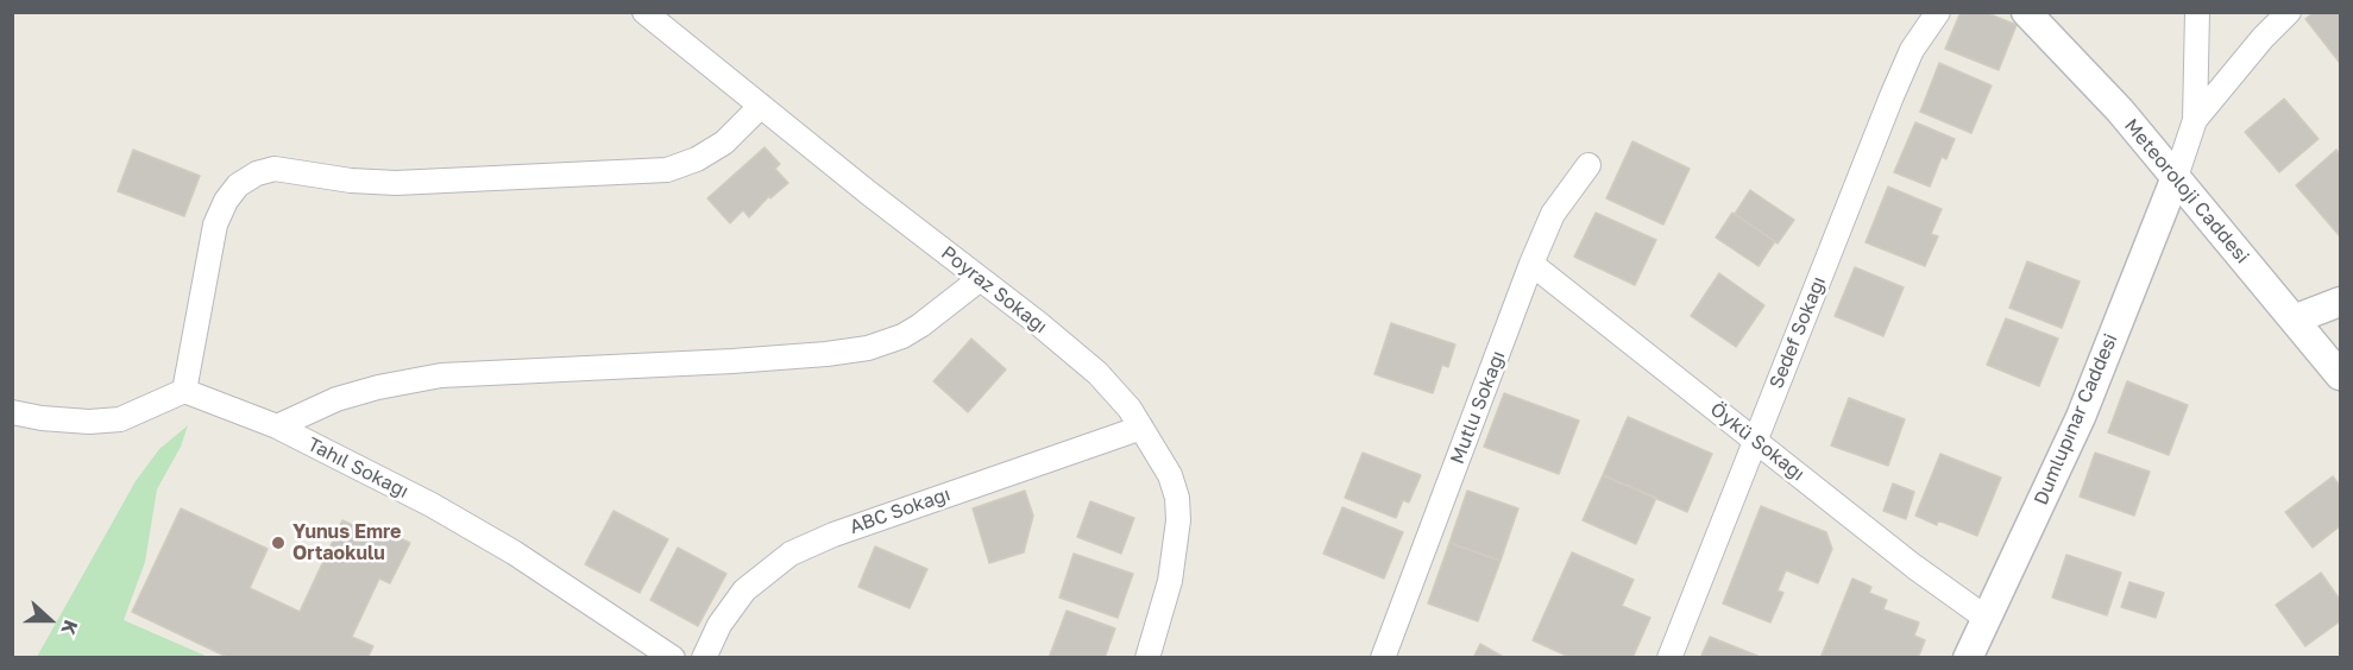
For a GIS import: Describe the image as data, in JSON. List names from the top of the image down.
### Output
{
  "streets": {
    "street": [
      "Meteoroloji Caddesi",
      "Poyraz Sokağı",
      "Sedef Sokağı",
      "Mutlu Sokağı",
      "Dumlupınar Caddesi",
      "Öykü Sokağı",
      "Tahıl Sokağı",
      "ABC Sokağı"
    ]
  },
  "crossings": [
    ["Meteoroloji Caddesi", "Dumlupınar Caddesi"],
    ["Poyraz Sokağı", "ABC Sokağı"],
    ["Sedef Sokağı", "Öykü Sokağı"],
    ["Mutlu Sokağı", "Öykü Sokağı"],
    ["Dumlupınar Caddesi", "Öykü Sokağı"]
  ],
  "places": ["Yunus Emre Ortaokulu"],
  "north": "right"
}
